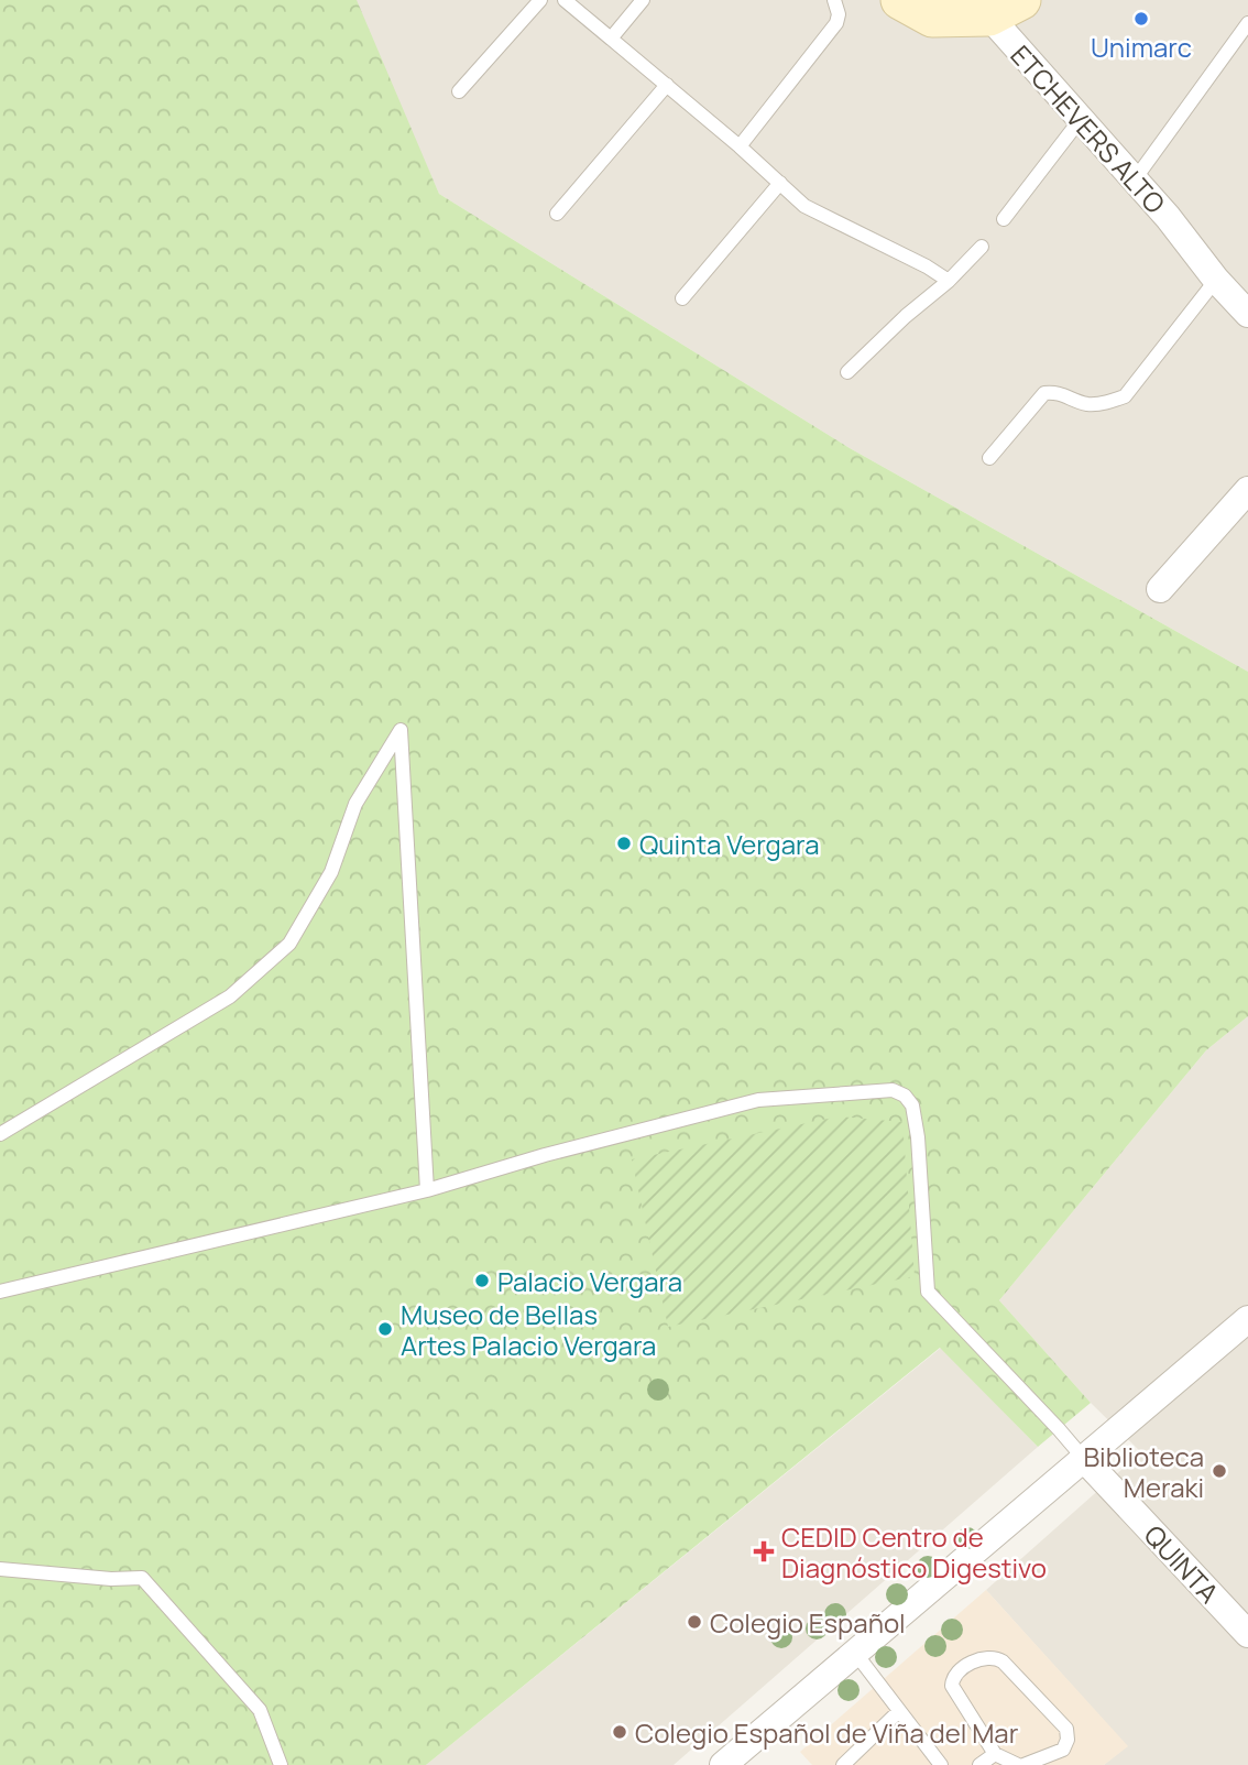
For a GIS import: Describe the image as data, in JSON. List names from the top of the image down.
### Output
{
  "streets": {
    "street": ["ETCHEVERS ALTO", "QUINTA"]
  },
  "places": {
    "other": [
      "Unimarc",
      "Quinta Vergara",
      "Palacio Vergara",
      "Museo de Bellas Artes Palacio Vergara",
      "Biblioteca Meraki",
      "Colegio Español",
      "Colegio Español de Viña del Mar"
    ],
    "health": ["CEDID Centro de Diagnóstico Digestivo"]
  }
}
